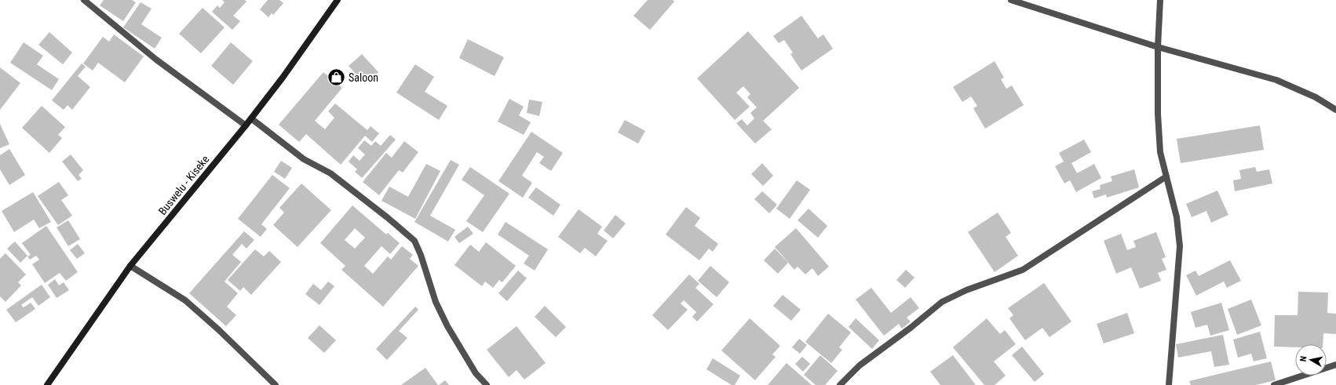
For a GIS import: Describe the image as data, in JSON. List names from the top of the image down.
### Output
{
  "streets": {
    "main road": ["Buswelu - Kiseke"]
  },
  "places": {
    "shop": ["Saloon"]
  },
  "north": "left"
}
